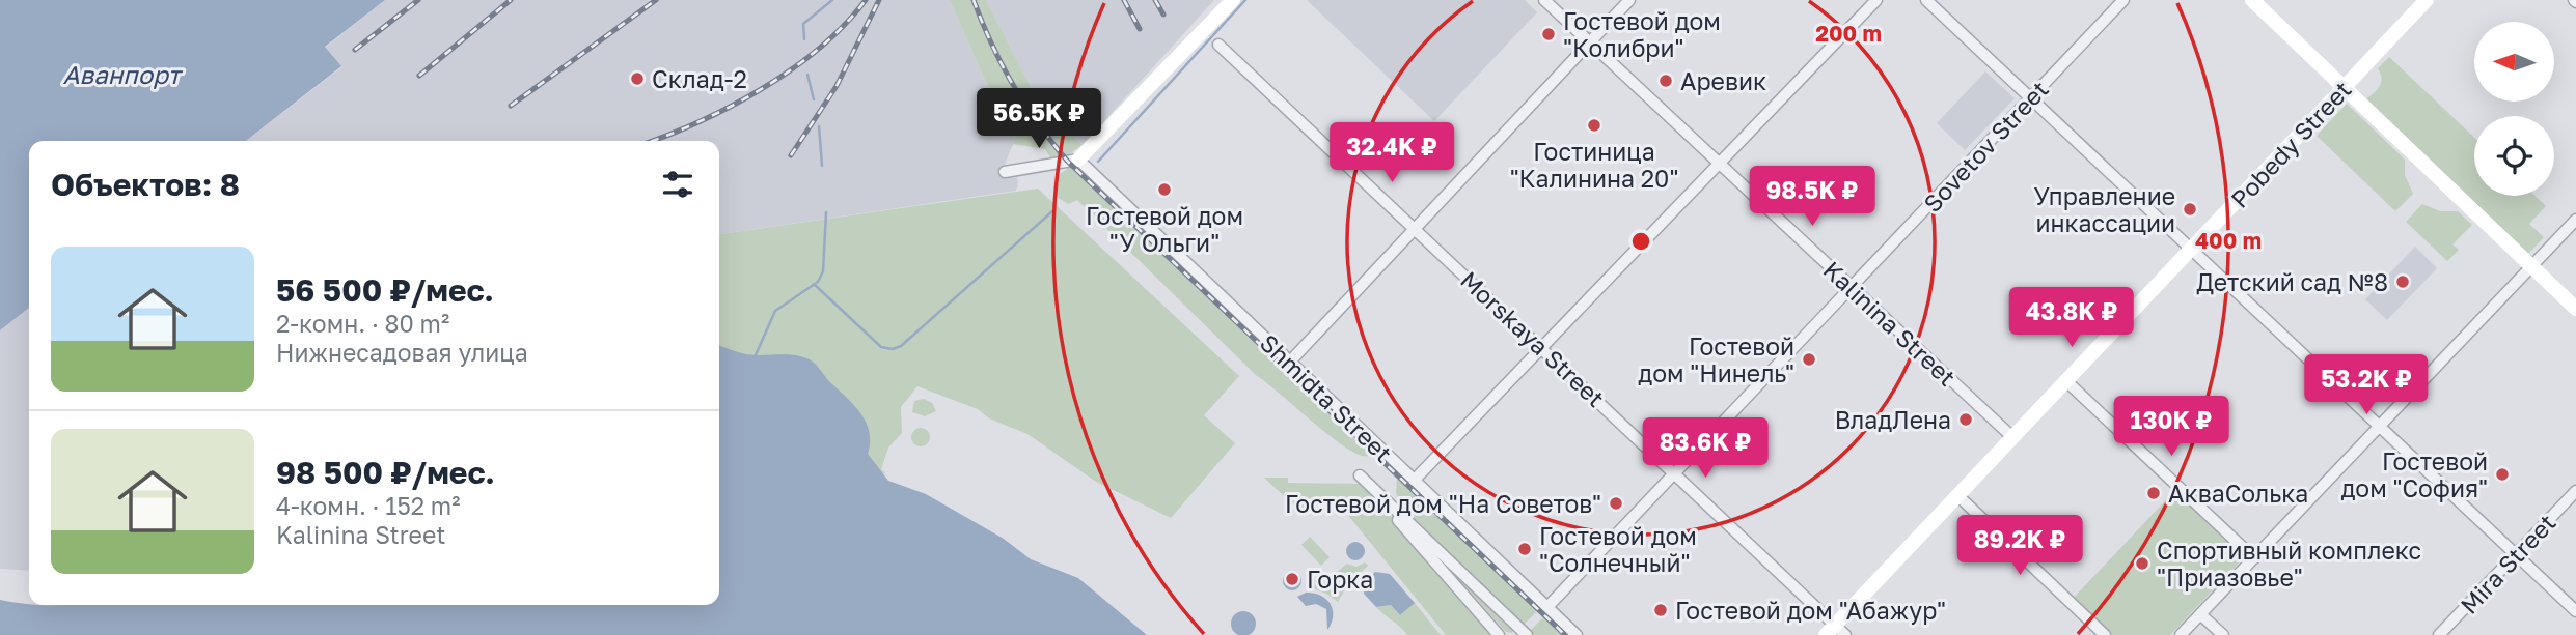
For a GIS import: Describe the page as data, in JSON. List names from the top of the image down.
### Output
{
  "streets": {
    "street": [
      "Pobedy Street",
      "Sovetov Street",
      "Kalinina Street",
      "Morskaya Street",
      "Shmidta Street",
      "Mira Street"
    ]
  },
  "crossings": [
    ["Pobedy Street", "Kalinina Street"],
    ["Pobedy Street", "Morskaya Street"],
    ["Sovetov Street", "Kalinina Street"],
    ["Sovetov Street", "Morskaya Street"],
    ["Sovetov Street", "Shmidta Street"]
  ],
  "water": ["Аванпорт"],
  "places": [
    "Гостевой дом \"Колибри\"",
    "Склад-2",
    "Аревик",
    "Гостиница \"Калинина 20\"",
    "Гостевой дом \"У Ольги\"",
    "Управление инкассации",
    "Детский сад №8",
    "Гостевой дом \"Нинель\"",
    "ВладЛена",
    "Гостевой дом \"София\"",
    "АкваСолька",
    "Гостевой дом \"На Советов\"",
    "Гостевой дом \"Солнечный\"",
    "Спортивный комплекс \"Приазовье\"",
    "Горка",
    "Гостевой дом \"Абажур\""
  ],
  "north": "left",
  "page": {
    "price": [
      "56.5K ₽",
      "32.4K ₽",
      "98.5K ₽",
      "43.8K ₽",
      "53.2K ₽",
      "130K ₽",
      "83.6K ₽",
      "89.2K ₽"
    ],
    "heading": "Объектов: 8",
    "list": [
      {
        "name": "56 500 ₽/мес.",
        "note": "2-комн. · 80 m² · Нижнесадовая улица"
      },
      {
        "name": "98 500 ₽/мес.",
        "note": "4-комн. · 152 m² · Kalinina Street"
      }
    ]
  },
  "rings": ["200 m", "400 m"]
}
